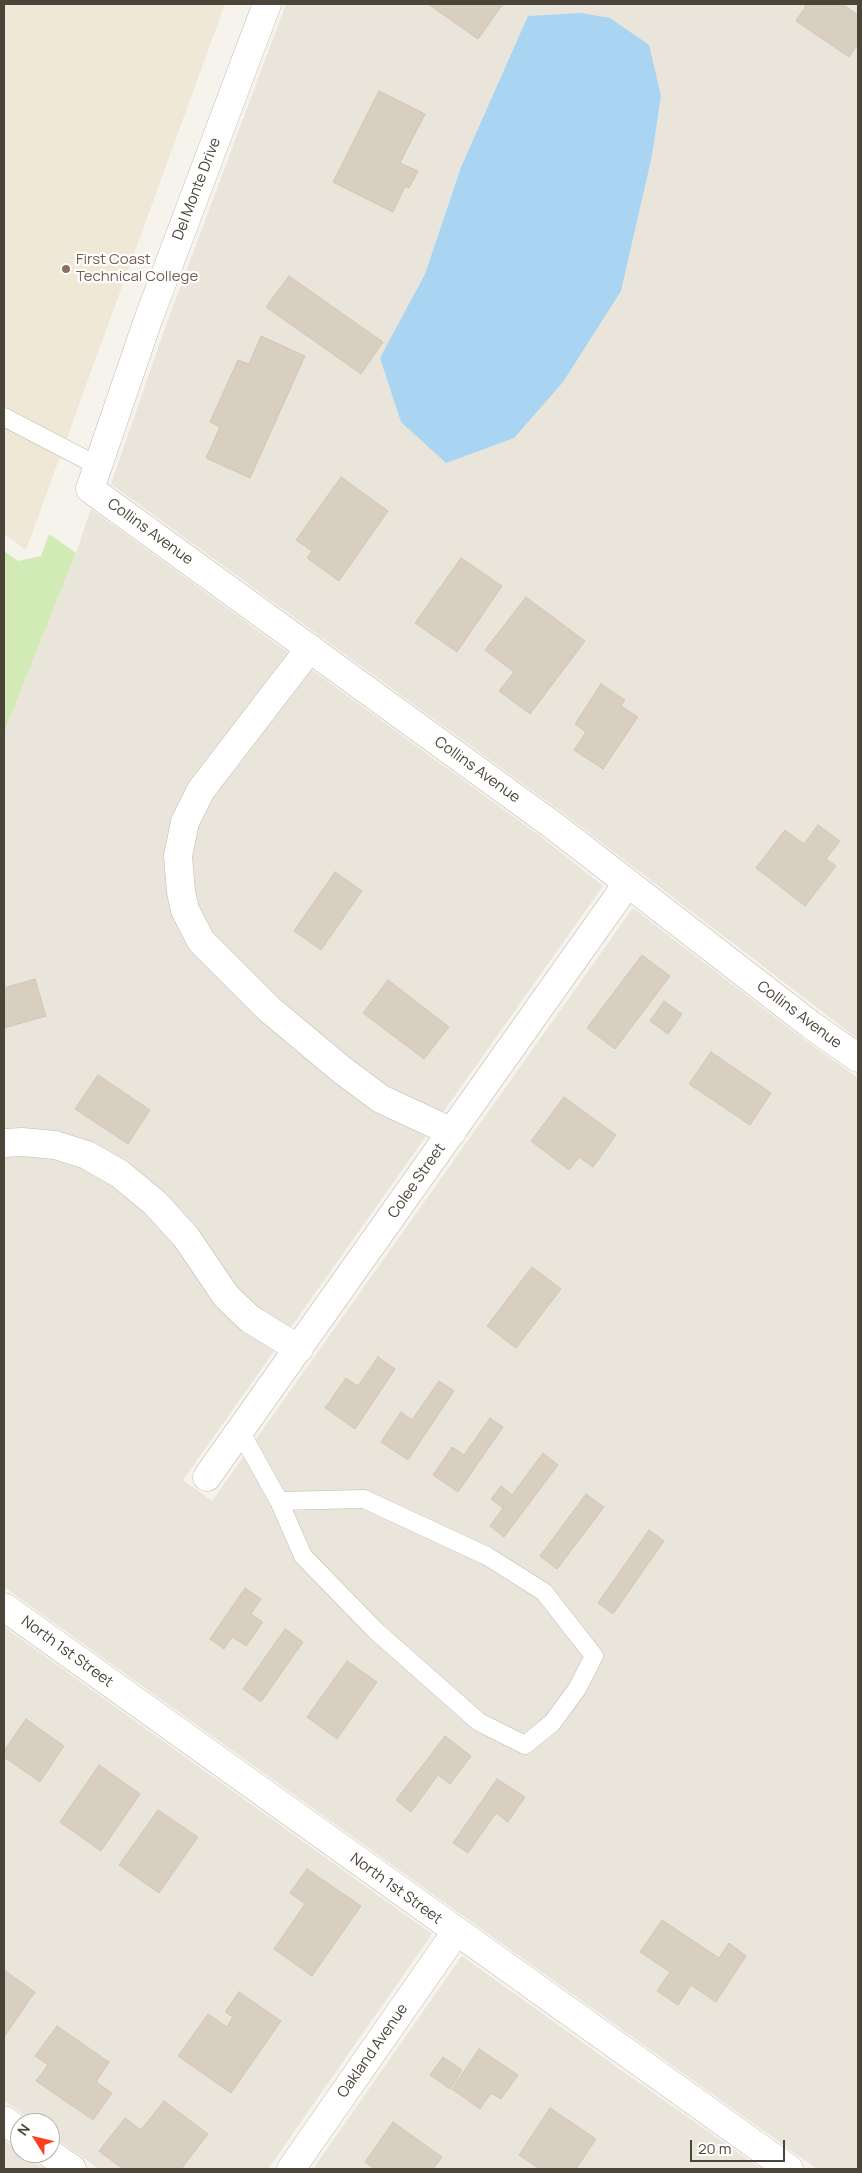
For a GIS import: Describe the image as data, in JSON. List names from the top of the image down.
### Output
{
  "streets": {
    "street": [
      "Del Monte Drive",
      "Collins Avenue",
      "Colee Street",
      "North 1st Street",
      "Oakland Avenue"
    ]
  },
  "crossings": [
    ["Del Monte Drive", "Collins Avenue"],
    ["Collins Avenue", "Colee Street"],
    ["North 1st Street", "Oakland Avenue"]
  ],
  "places": ["First Coast Technical College"],
  "scale_bar": "20 m",
  "north": "top left"
}
